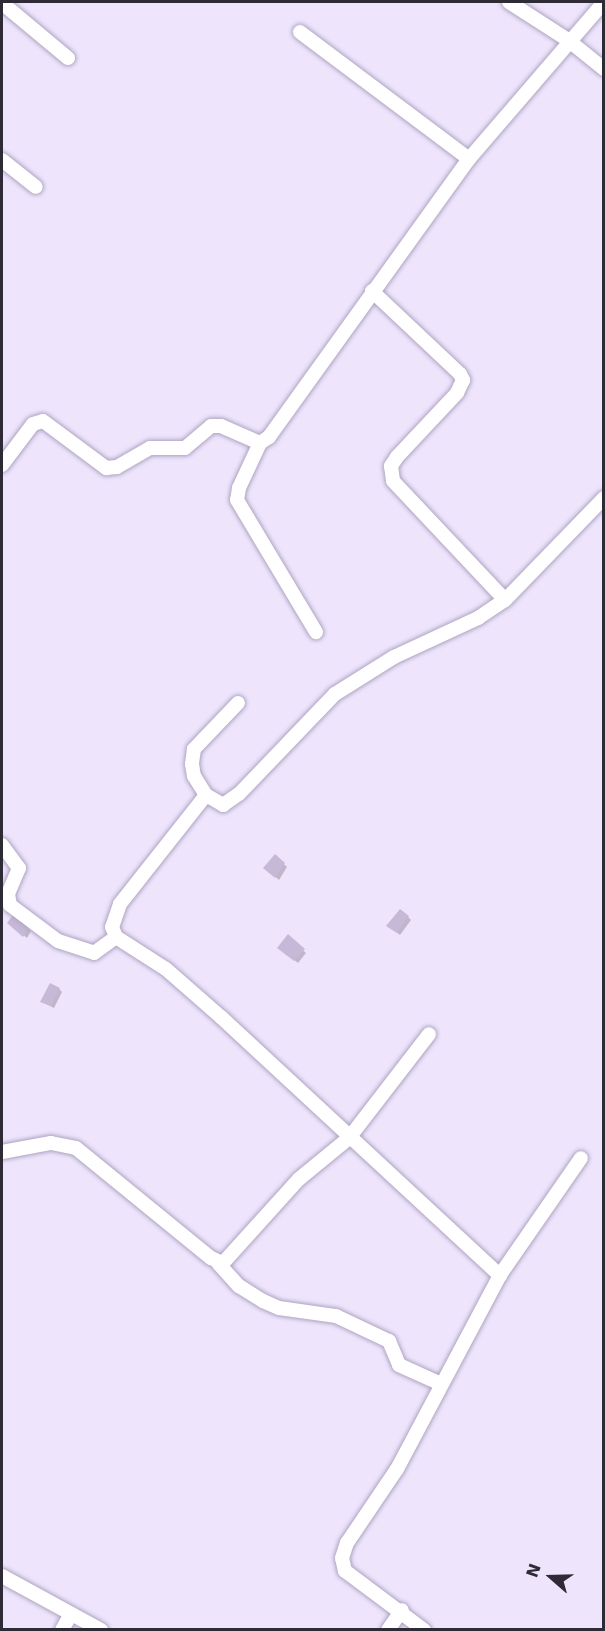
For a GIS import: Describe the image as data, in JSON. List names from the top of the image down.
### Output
{
  "north": "left"
}
